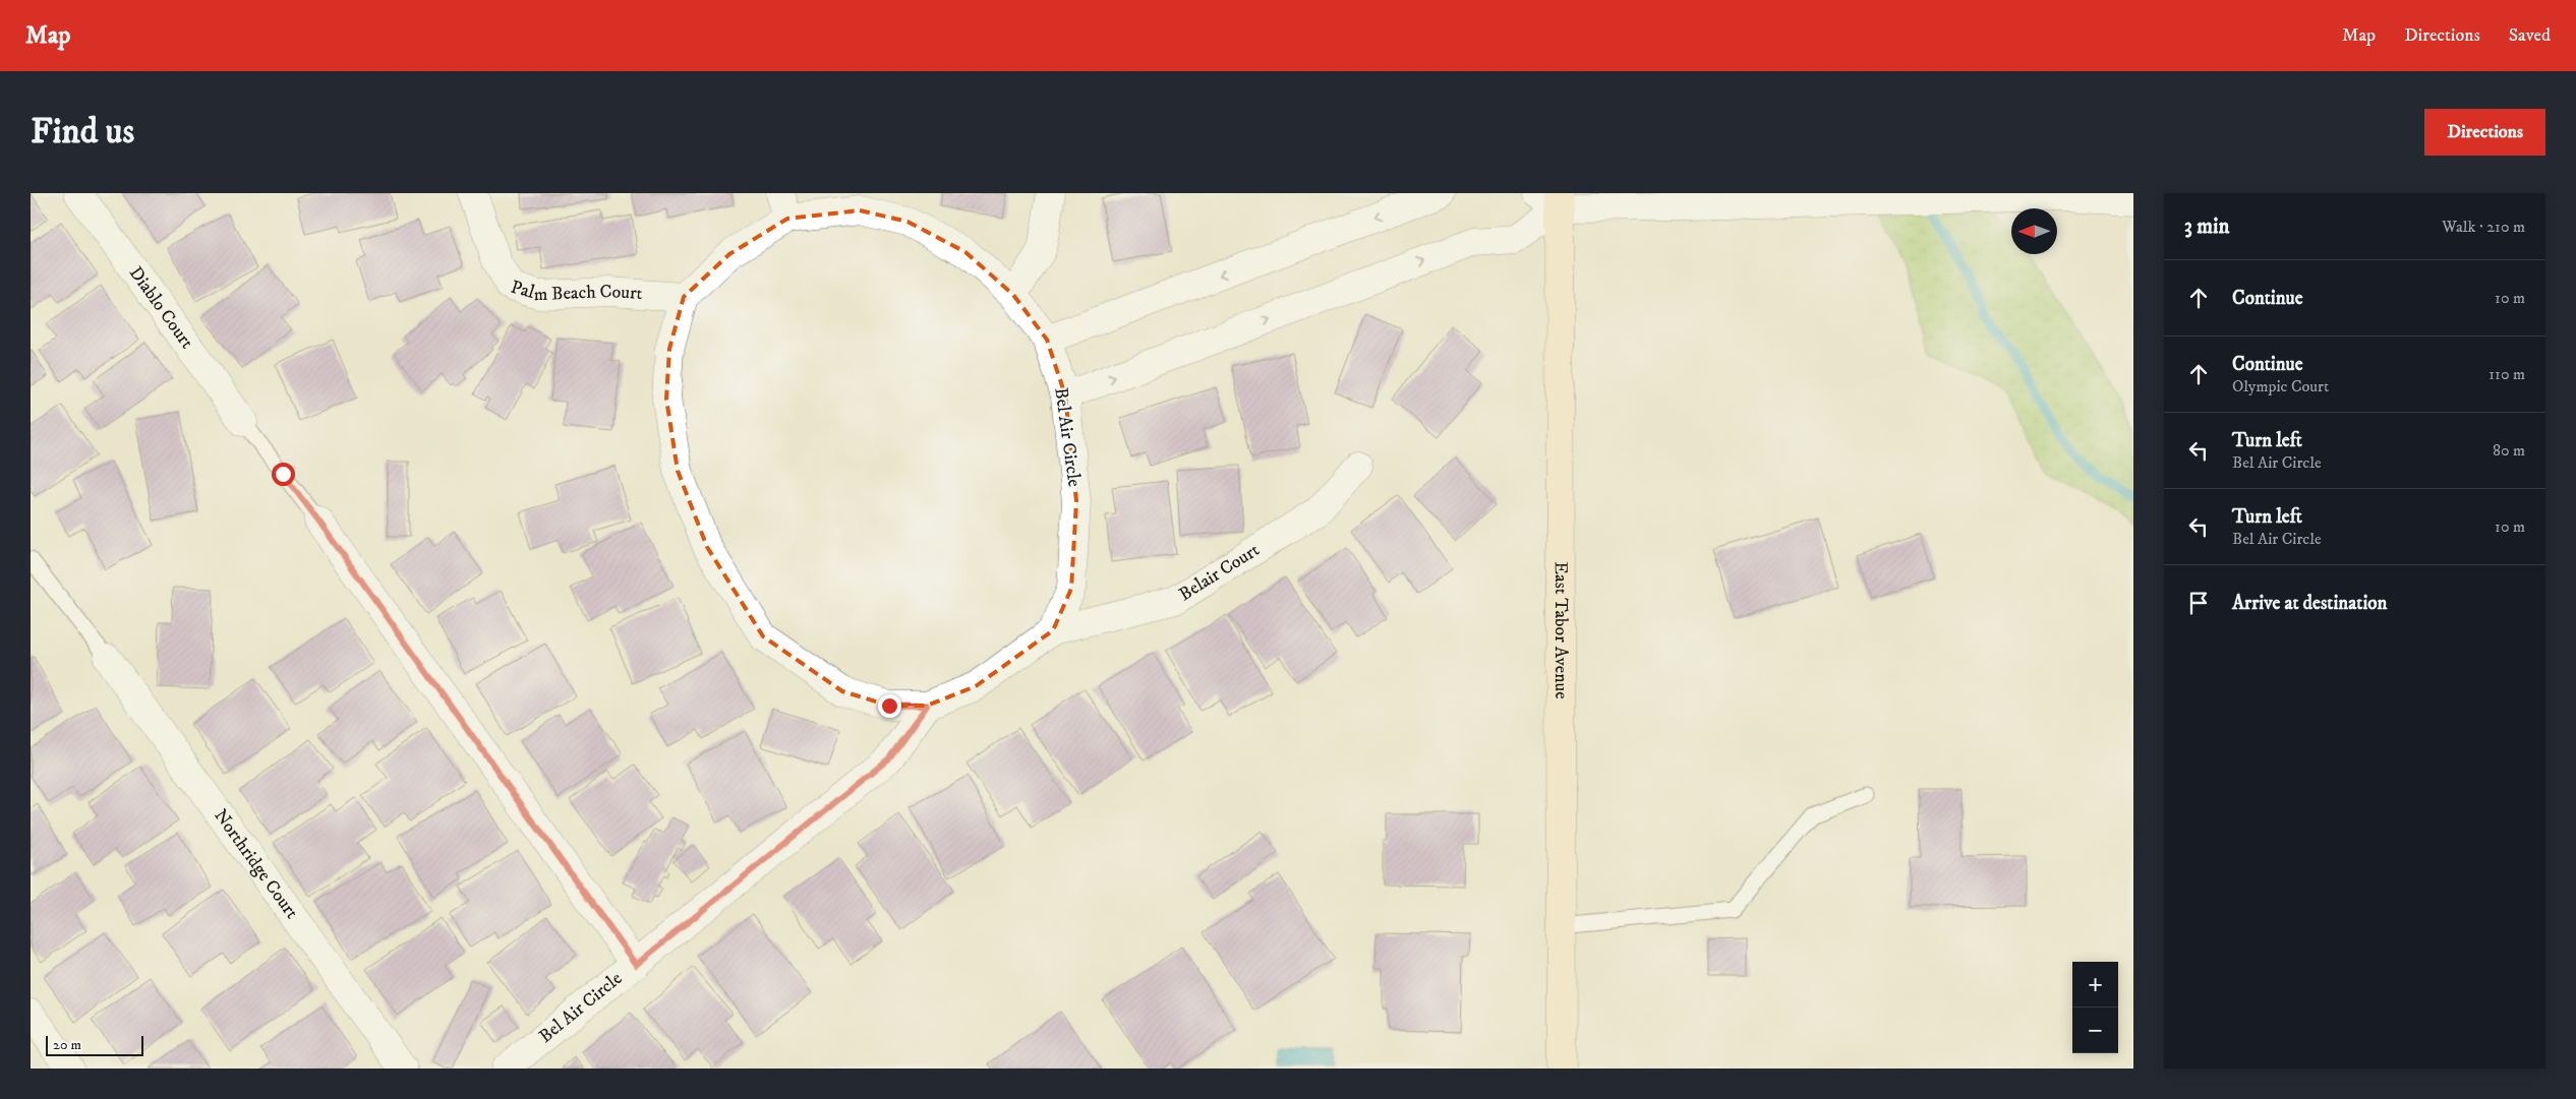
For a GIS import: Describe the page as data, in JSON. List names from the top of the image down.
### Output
{
  "streets": {
    "main road": ["East Tabor Avenue"],
    "street": [
      "Palm Beach Court",
      "Diablo Court",
      "Bel Air Circle",
      "Belair Court",
      "Northridge Court"
    ]
  },
  "crossings": [
    ["Palm Beach Court", "Bel Air Circle"],
    ["Bel Air Circle", "Belair Court"]
  ],
  "scale_bar": "20 m",
  "north": "left",
  "page": {
    "header": "Map",
    "nav": ["Map", "Directions", "Saved"],
    "buttons": "Directions",
    "title": "Find us",
    "heading": ["3 min", "Walk · 210 m"],
    "list": [
      ["Continue", "10 m"],
      ["Continue", "Olympic Court", "110 m"],
      ["Turn left", "Bel Air Circle", "80 m"],
      ["Turn left", "Bel Air Circle", "10 m"],
      "Arrive at destination"
    ],
    "map_buttons": ["+", "−"],
    "scale": "20 m"
  }
}
